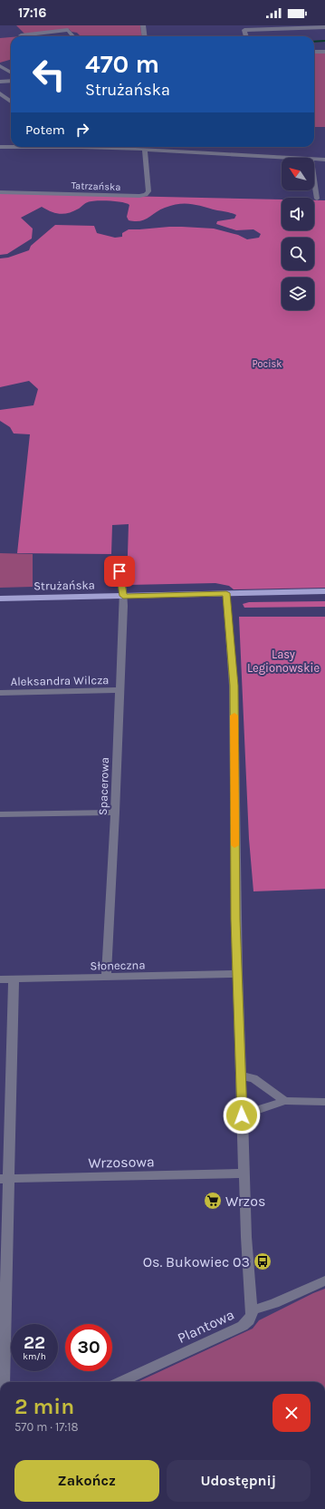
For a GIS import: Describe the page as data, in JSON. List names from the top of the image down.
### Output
{
  "streets": {
    "main road": ["Strużańska"],
    "street": [
      "Tatrzańska",
      "Aleksandra Wilcza",
      "Spacerowa",
      "Słoneczna",
      "Wrzosowa",
      "Plantowa"
    ]
  },
  "crossings": [
    ["Strużańska", "Spacerowa"],
    ["Aleksandra Wilcza", "Spacerowa"],
    ["Spacerowa", "Słoneczna"]
  ],
  "parks": ["Pocisk", "Lasy Legionowskie"],
  "places": {
    "supermarket": ["Wrzos"],
    "bus stop": ["Os. Bukowiec 03"]
  },
  "north": "top left",
  "page": {
    "status": "17:16",
    "turn": ["470 m", "Strużańska"],
    "then": "Potem",
    "speed": "22 km/h",
    "limit": "30",
    "heading": ["2 min", "570 m · 17:18"],
    "buttons": ["Zakończ", "Udostępnij"]
  }
}
